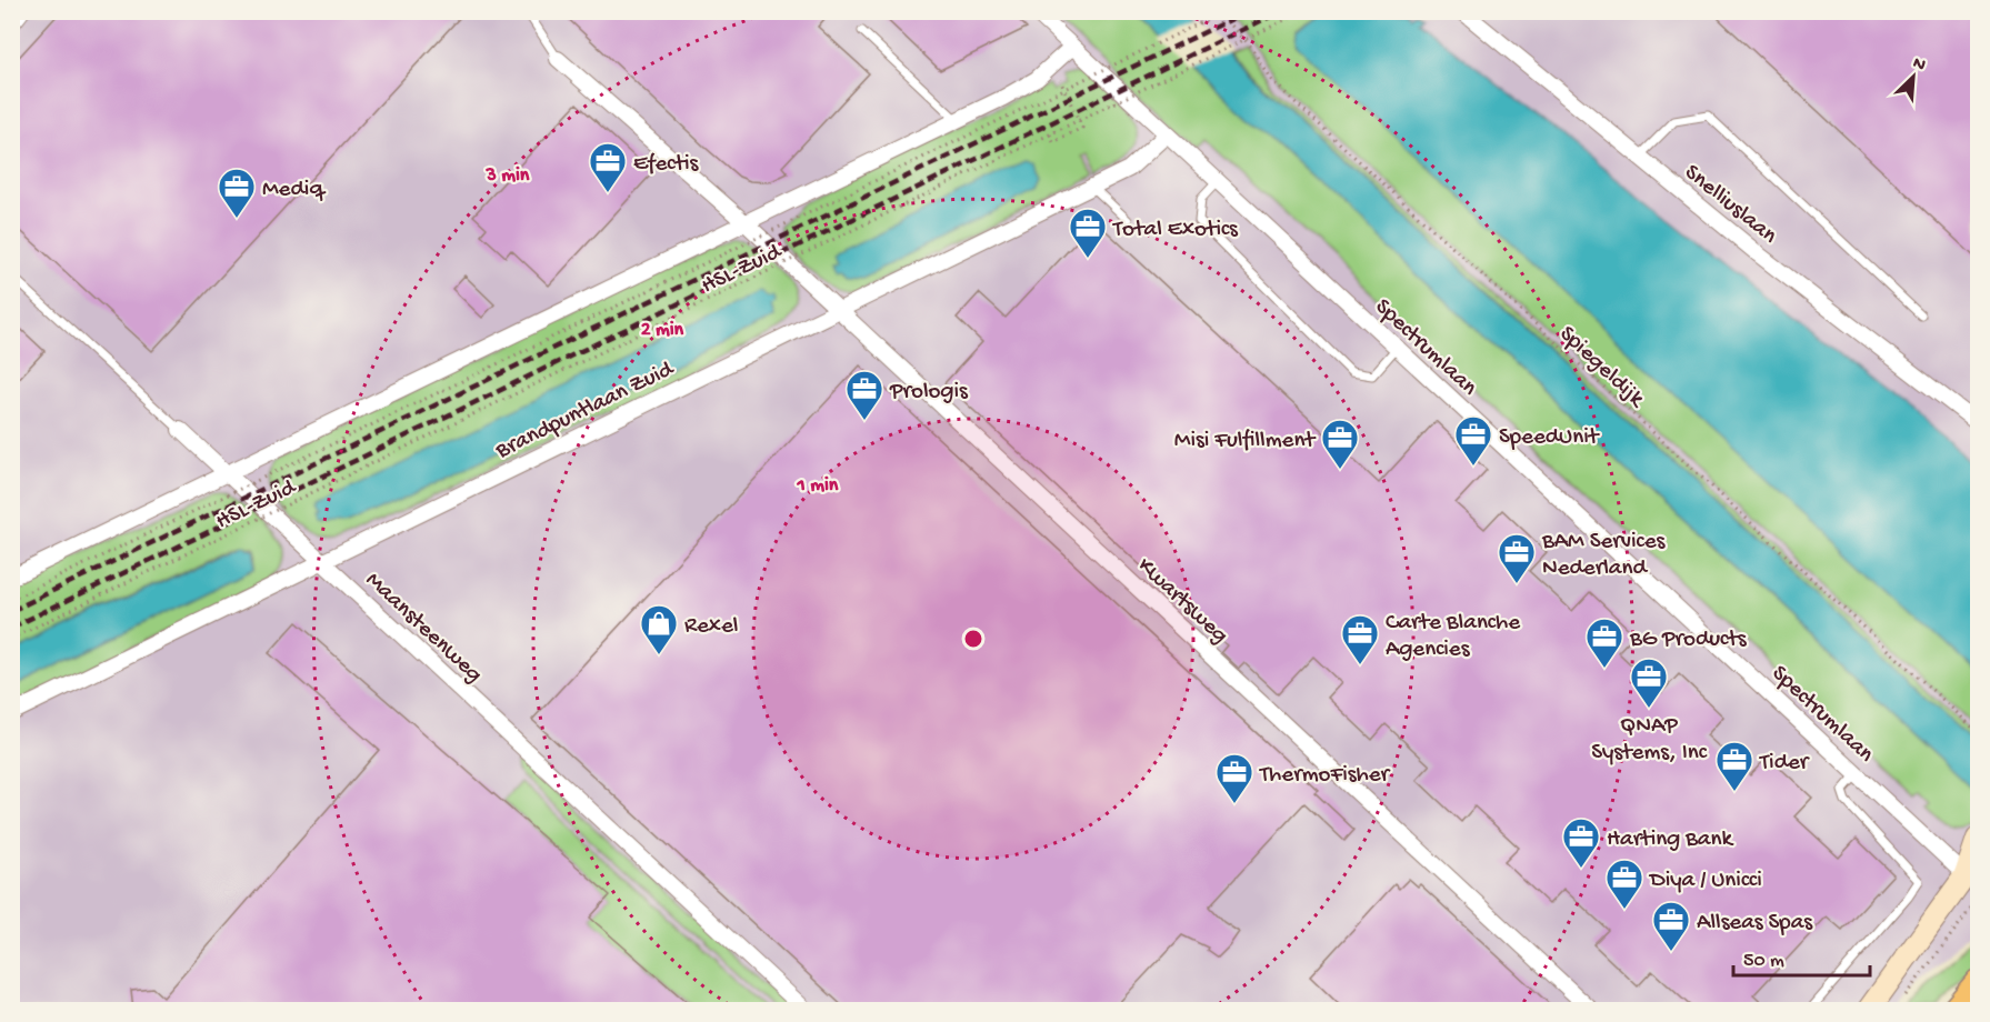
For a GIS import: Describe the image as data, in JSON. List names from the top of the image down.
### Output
{
  "streets": {
    "street": [
      "Snelliuslaan",
      "Spectrumlaan",
      "Brandpuntlaan Zuid",
      "Kwartsweg",
      "Maansteenweg"
    ],
    "path": ["HSL-Zuid", "Spiegeldijk"]
  },
  "crossings": [
    ["Spectrumlaan", "Brandpuntlaan Zuid"],
    ["Brandpuntlaan Zuid", "Kwartsweg"],
    ["Brandpuntlaan Zuid", "Maansteenweg"]
  ],
  "places": {
    "office": [
      "Efectis",
      "Mediq",
      "Total Exotics",
      "Prologis",
      "SpeedUnit",
      "Misi Fulfillment",
      "BAM Services Nederland",
      "Carte Blanche Agencies",
      "BG Products",
      "QNAP Systems, Inc",
      "Tider",
      "ThermoFisher",
      "Harting Bank",
      "Diya / Unicci",
      "Allseas Spas"
    ],
    "shop": ["Rexel"]
  },
  "scale_bar": "50 m",
  "north": "top right",
  "rings": ["3 min", "2 min", "1 min"]
}
